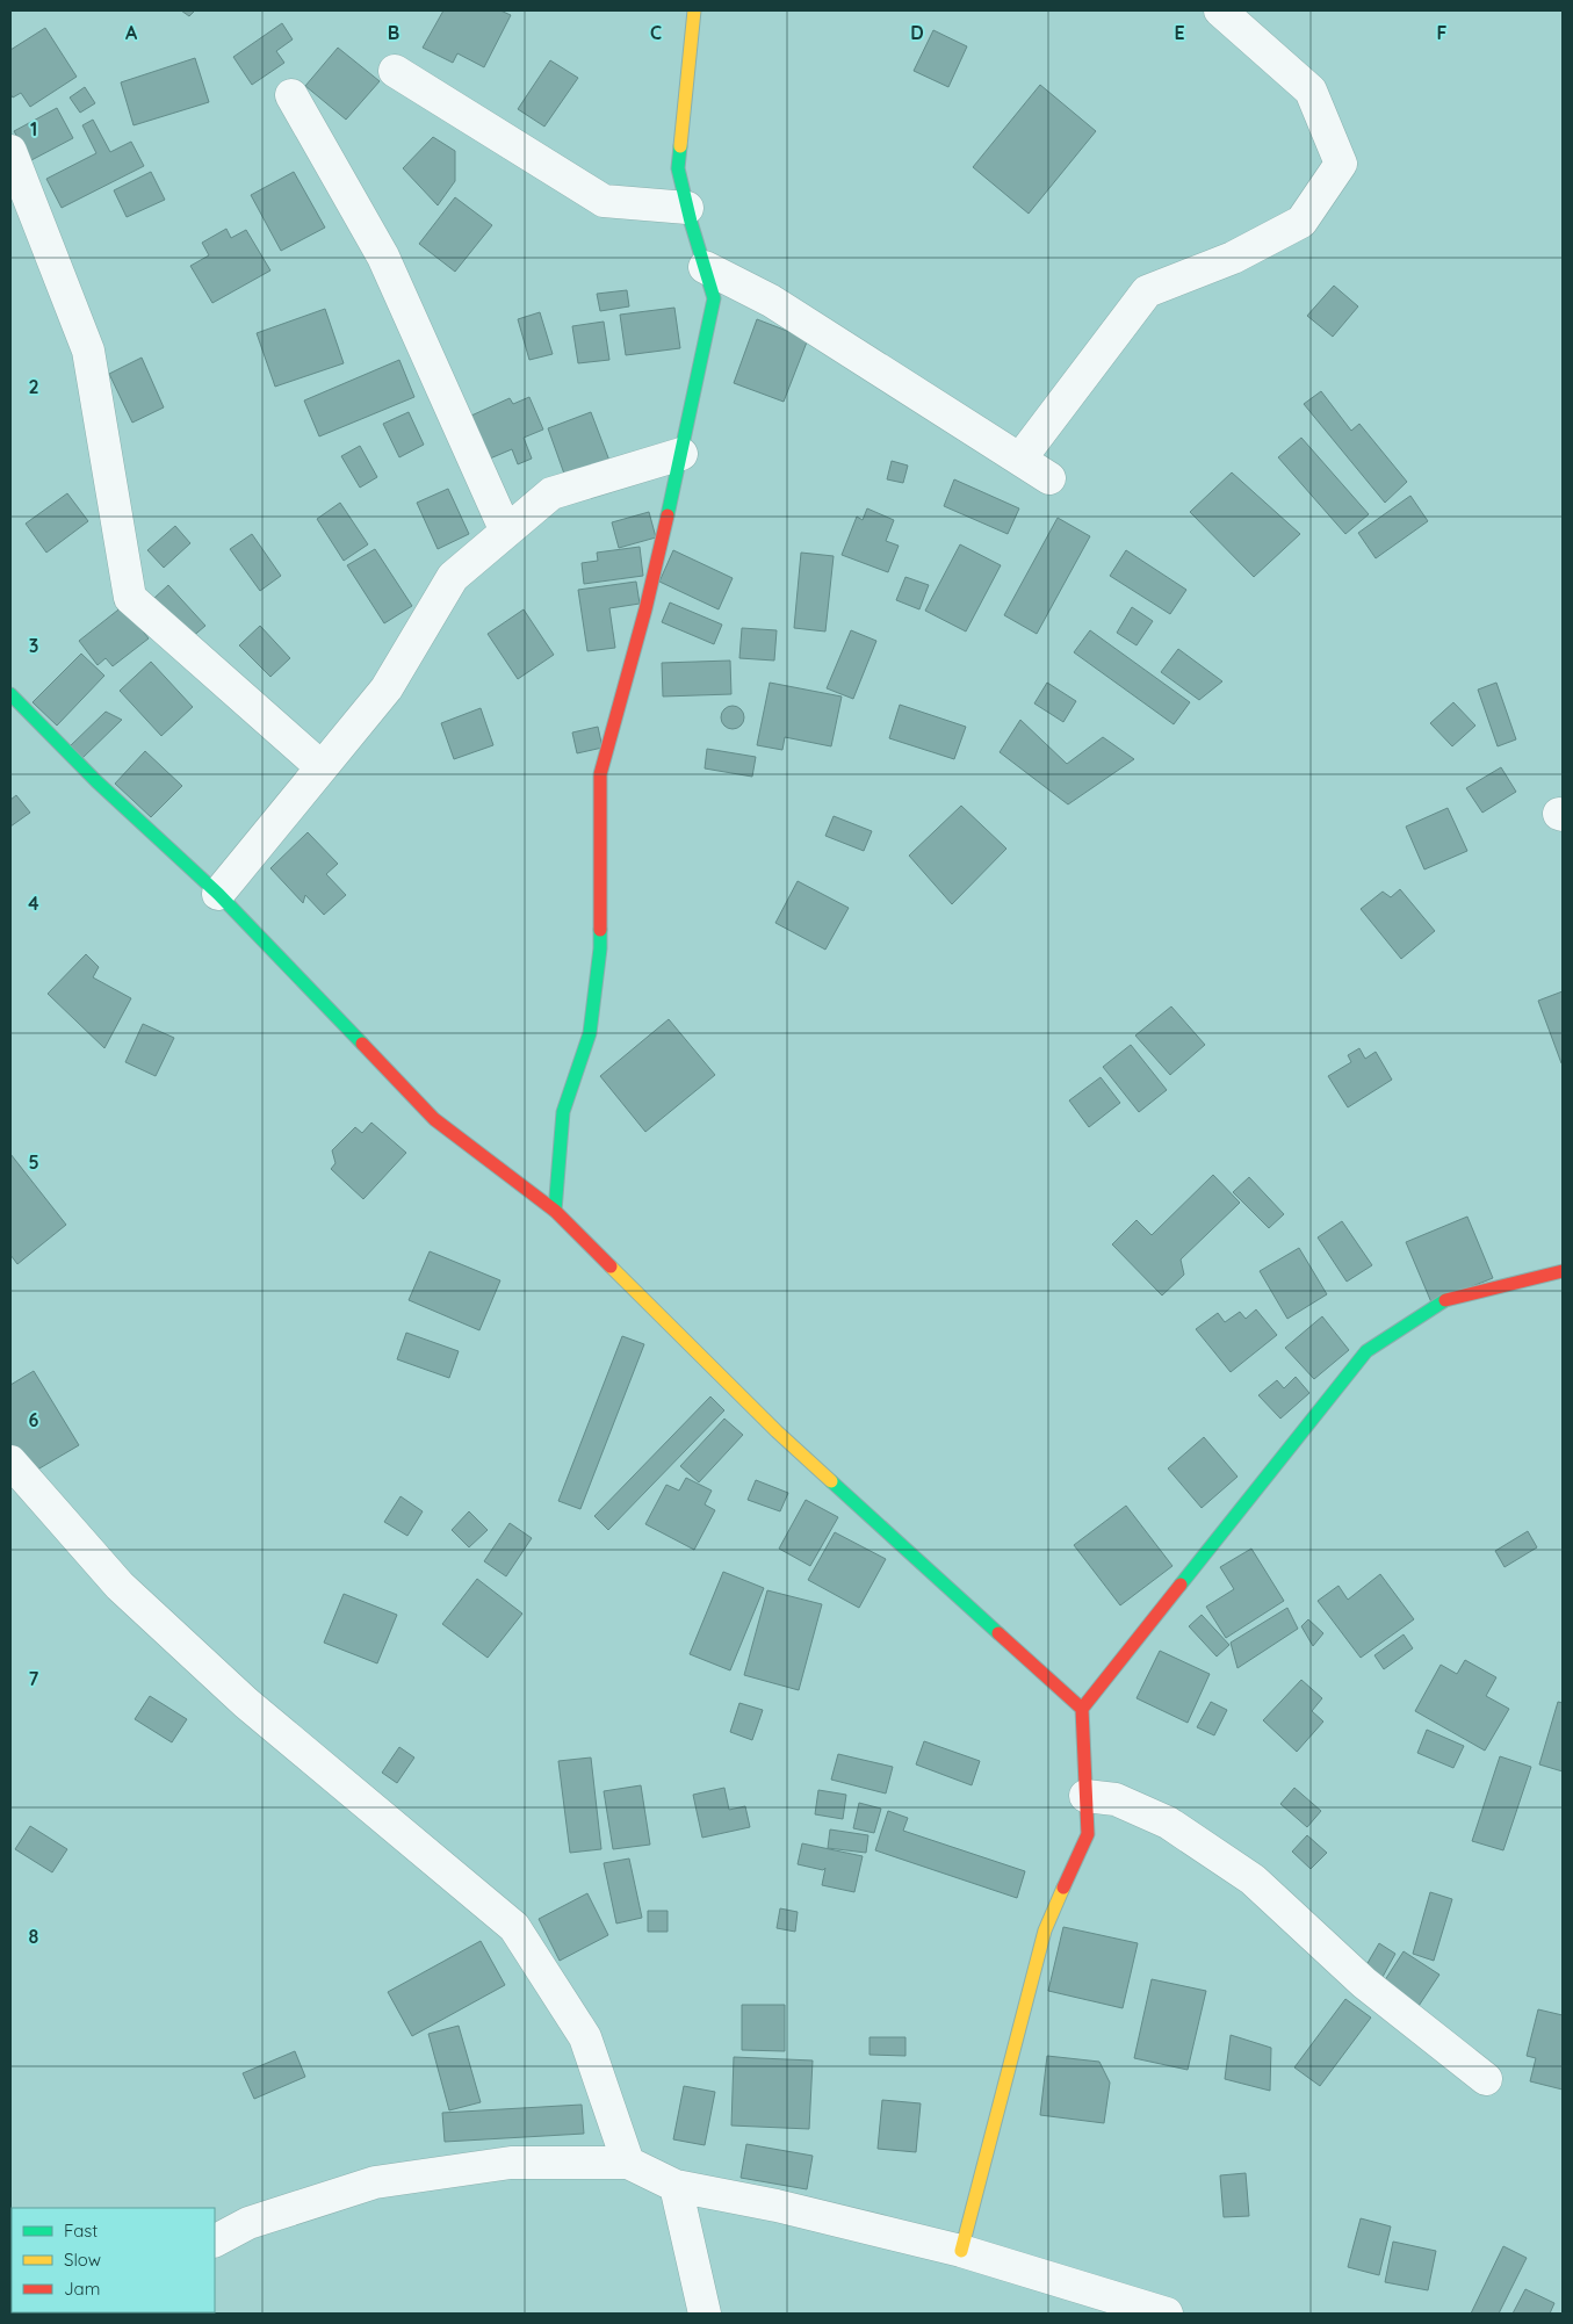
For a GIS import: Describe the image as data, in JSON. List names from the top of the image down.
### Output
{
  "legend": ["Fast", "Slow", "Jam"],
  "grid": {
    "columns": [
      "A",
      "B",
      "C",
      "D",
      "E",
      "F"
    ],
    "rows": [
      "1",
      "2",
      "3",
      "4",
      "5",
      "6",
      "7",
      "8"
    ]
  }
}
